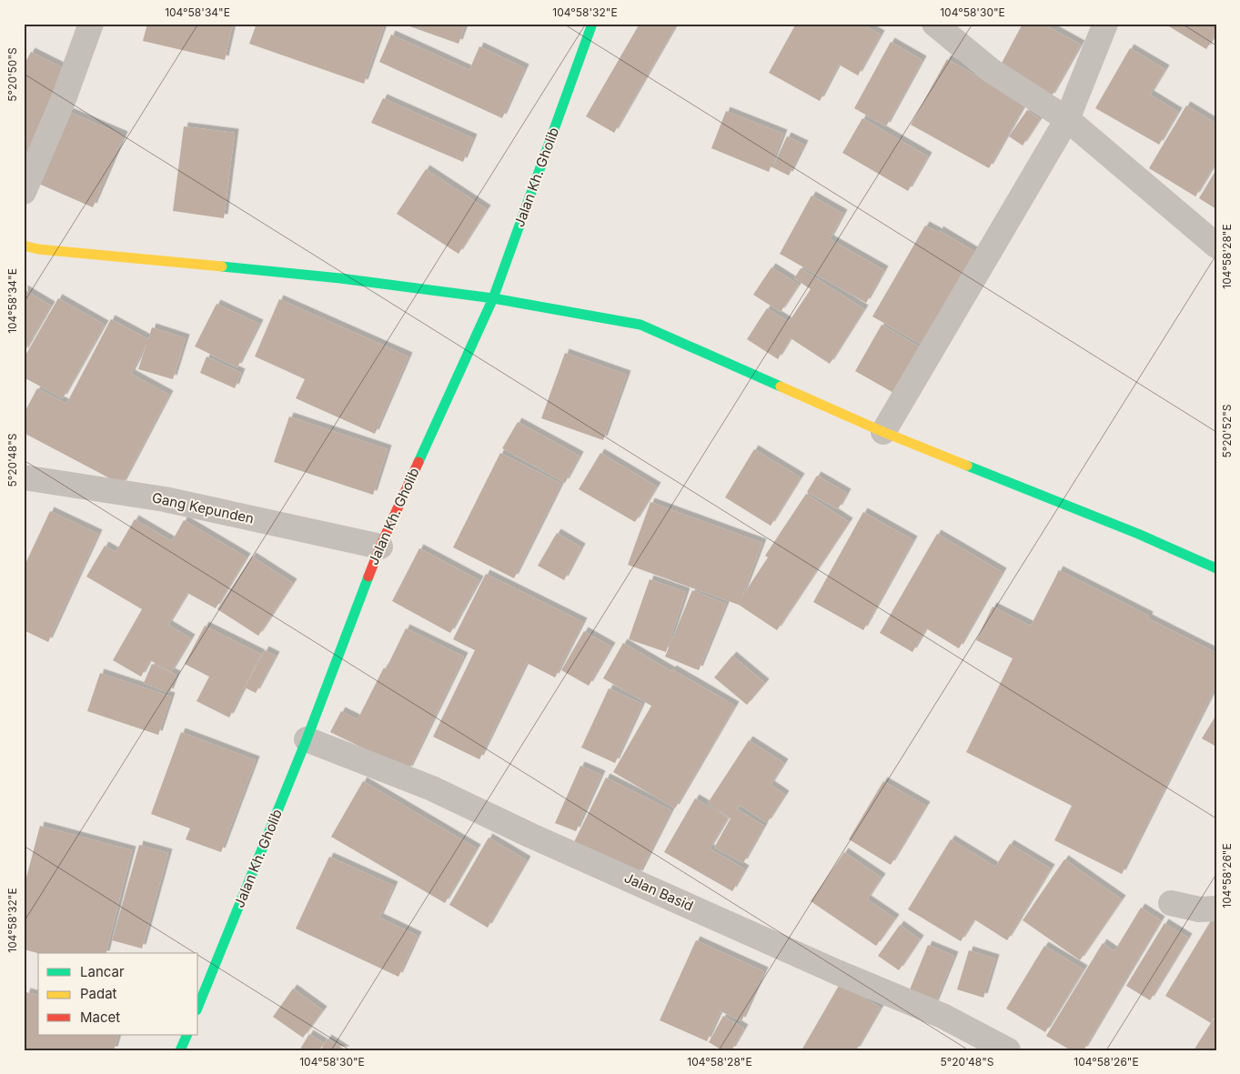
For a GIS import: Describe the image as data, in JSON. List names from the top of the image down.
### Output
{
  "streets": {
    "street": ["Jalan Kh. Gholib", "Gang Kepunden", "Jalan Basid"]
  },
  "crossings": [
    ["Jalan Kh. Gholib", "Gang Kepunden"],
    ["Jalan Kh. Gholib", "Jalan Basid"]
  ],
  "legend": ["Lancar", "Padat", "Macet"],
  "coordinates": [
    "104°58'34\"E",
    "104°58'32\"E",
    "104°58'30\"E",
    "5°20'50\"S",
    "104°58'28\"E",
    "5°20'52\"S",
    "5°20'48\"S",
    "104°58'26\"E"
  ]
}
